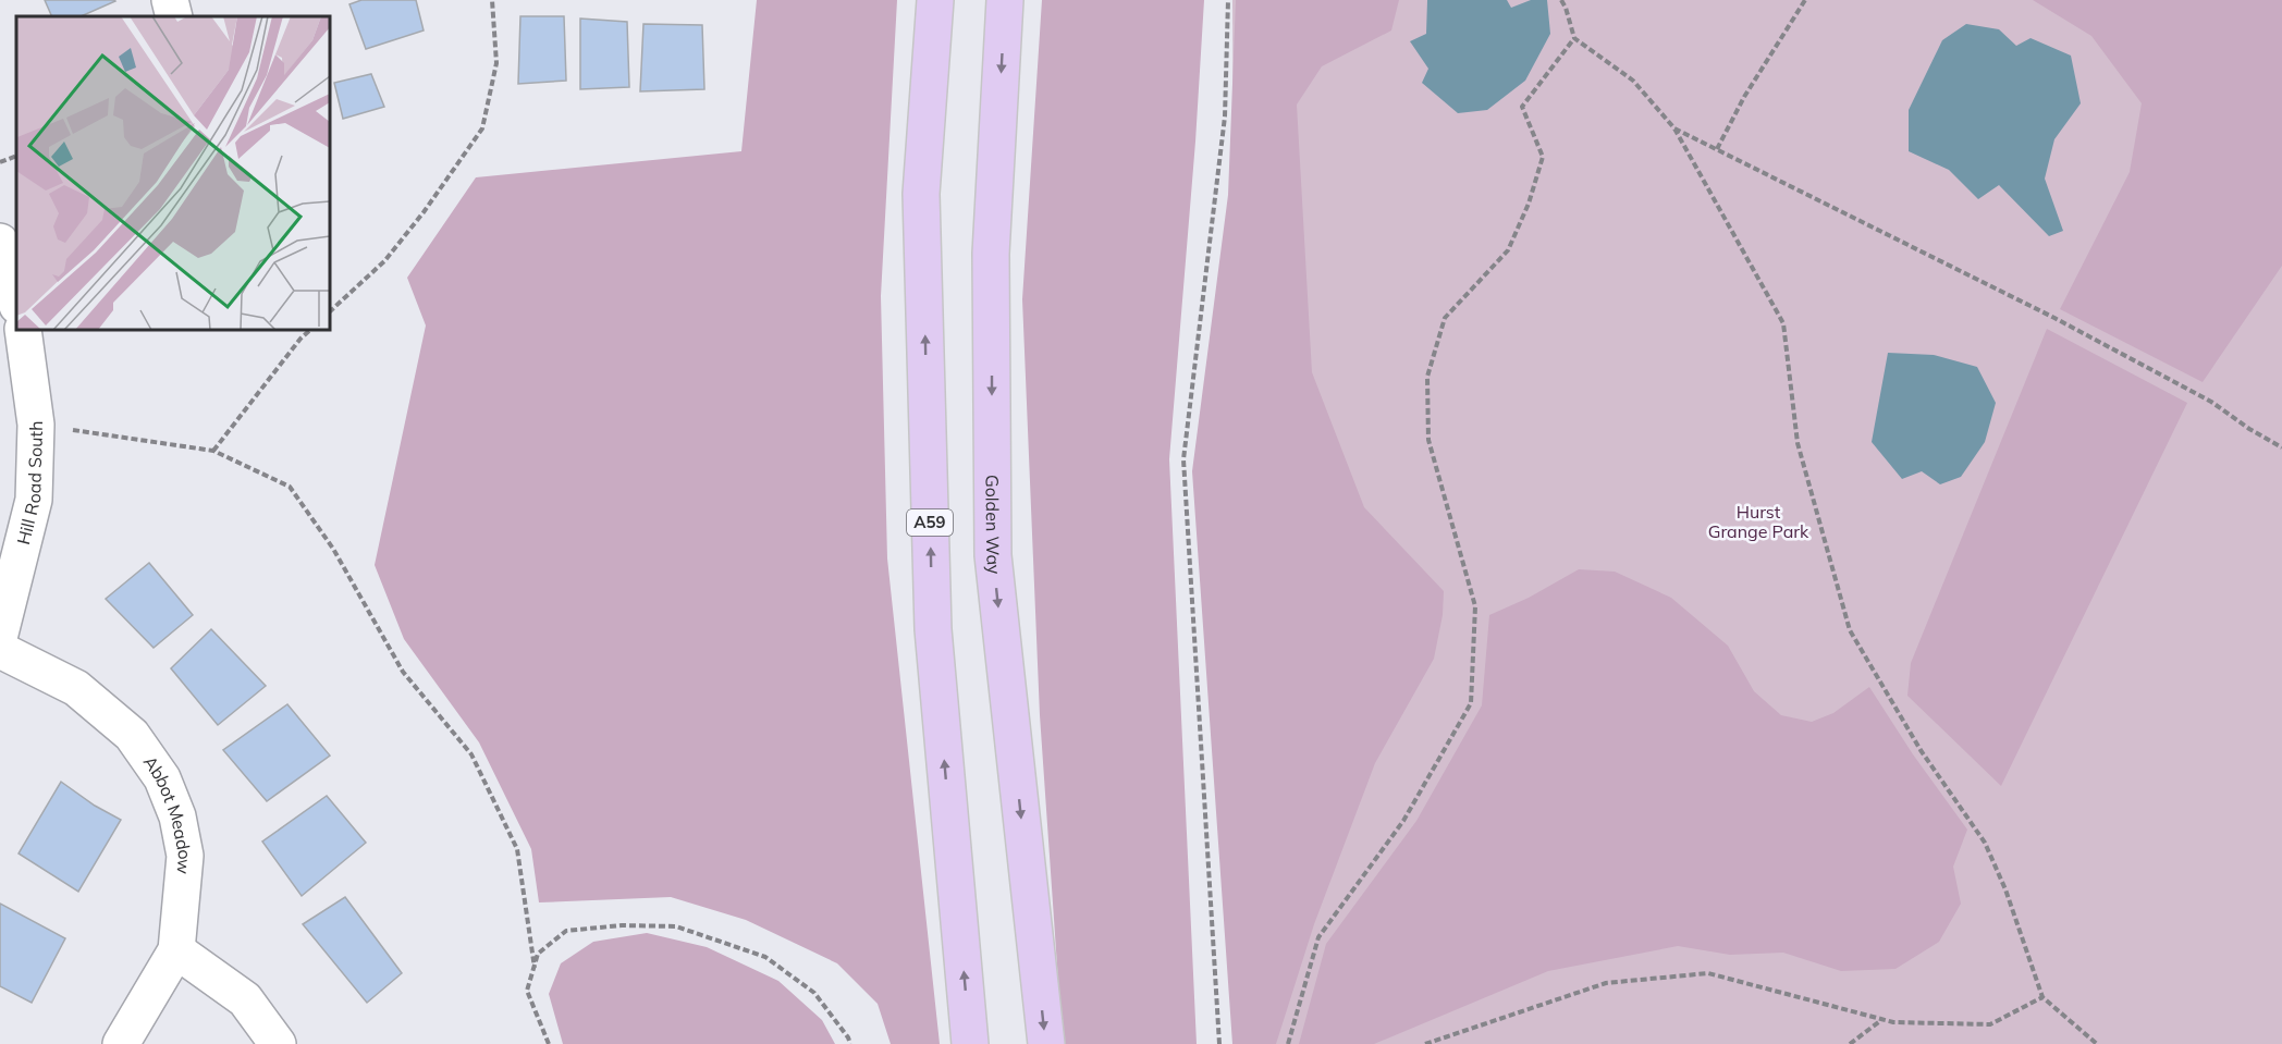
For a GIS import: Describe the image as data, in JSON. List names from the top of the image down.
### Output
{
  "streets": {
    "highway": ["A59", "Golden Way"],
    "street": ["Hill Road South", "Abbot Meadow"]
  },
  "parks": ["Hurst Grange Park"]
}
